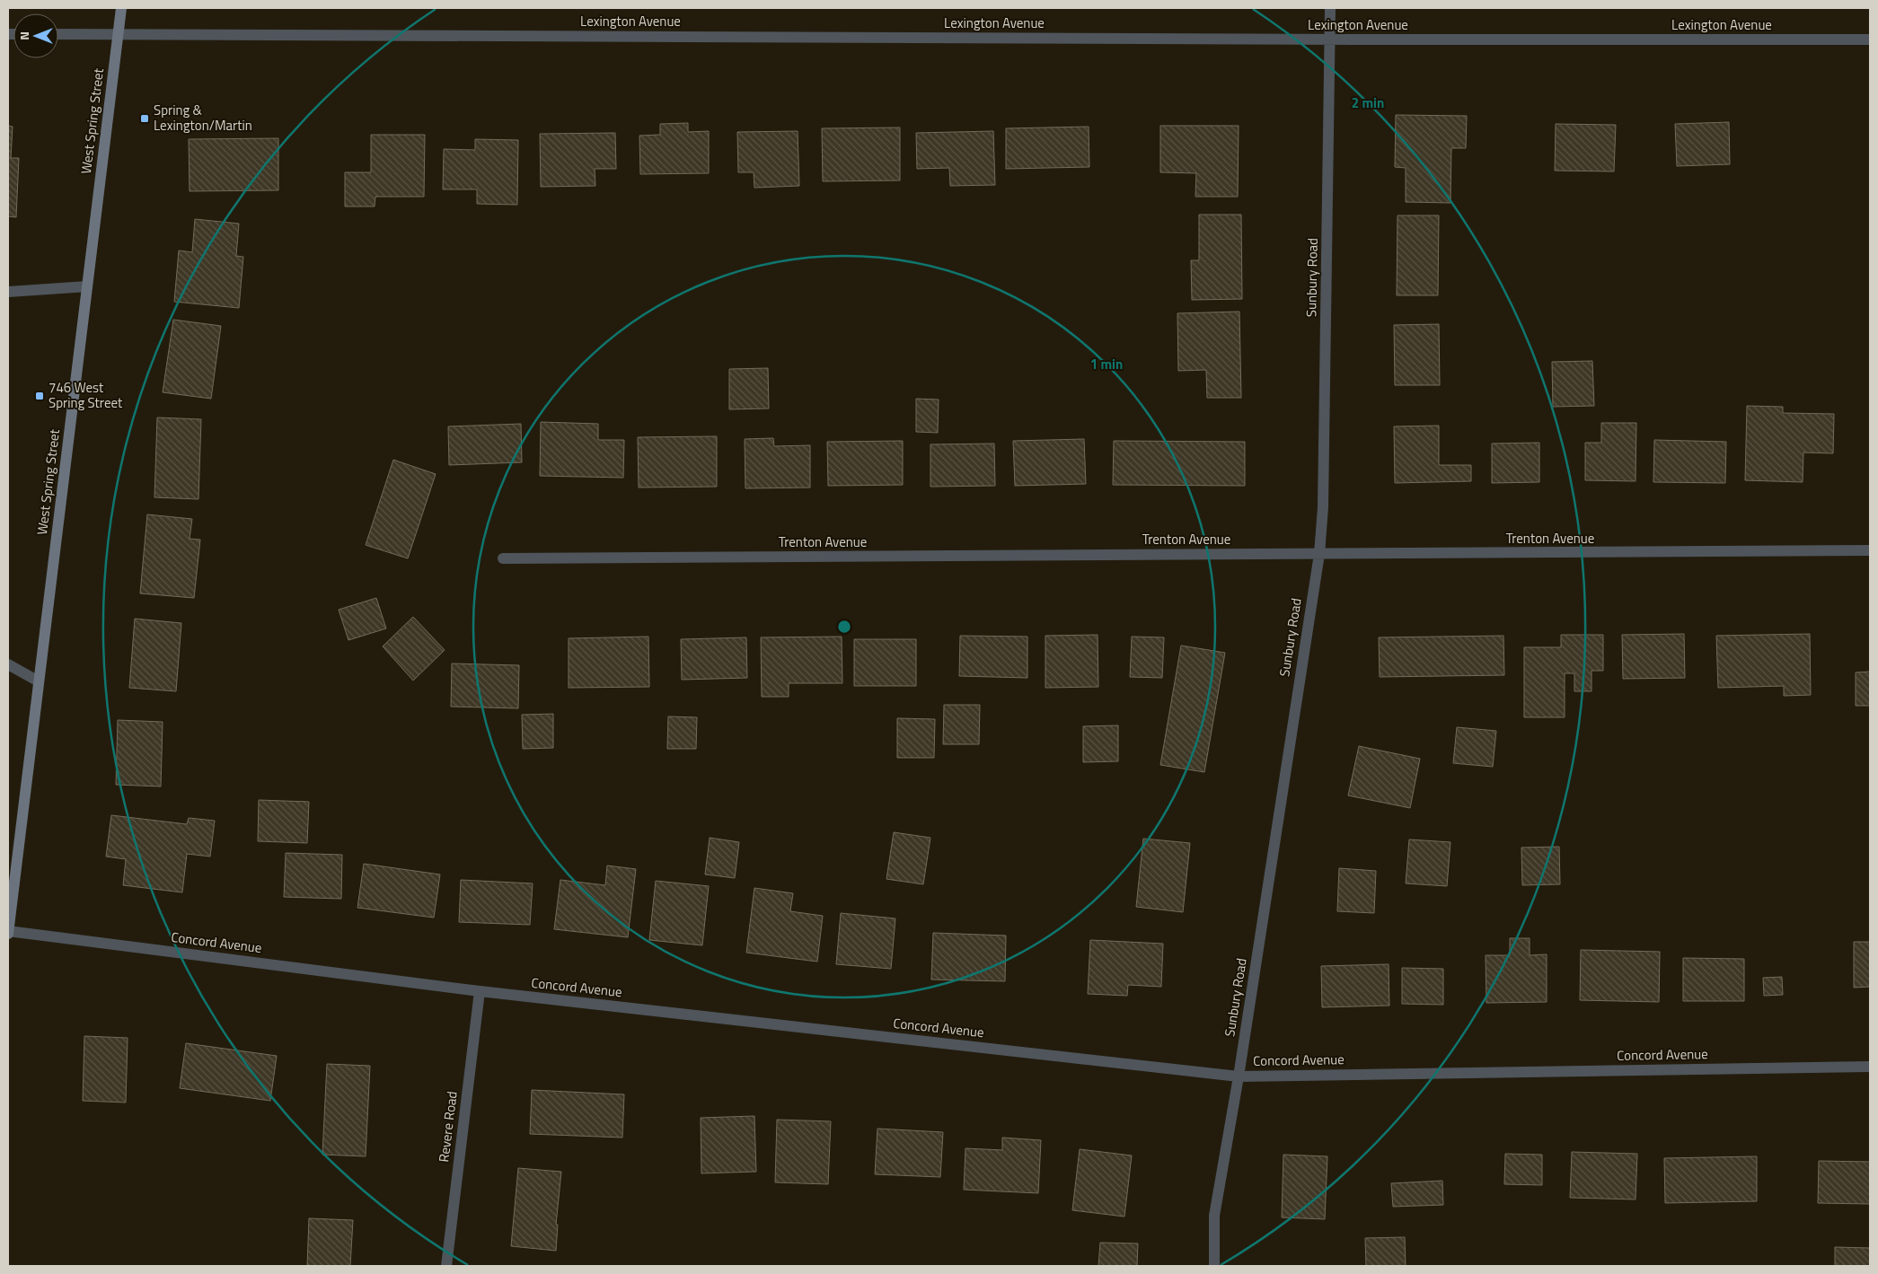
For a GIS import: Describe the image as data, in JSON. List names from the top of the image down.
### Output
{
  "streets": {
    "main road": ["West Spring Street"],
    "street": [
      "Lexington Avenue",
      "Sunbury Road",
      "Trenton Avenue",
      "Concord Avenue",
      "Revere Road"
    ]
  },
  "crossings": [
    ["Lexington Avenue", "West Spring Street"],
    ["Lexington Avenue", "Sunbury Road"],
    ["West Spring Street", "Concord Avenue"],
    ["Sunbury Road", "Trenton Avenue"],
    ["Sunbury Road", "Concord Avenue"],
    ["Concord Avenue", "Revere Road"]
  ],
  "places": {
    "transit": ["Spring & Lexington/Martin", "746 West Spring Street"]
  },
  "north": "left",
  "rings": ["2 min", "1 min"]
}
